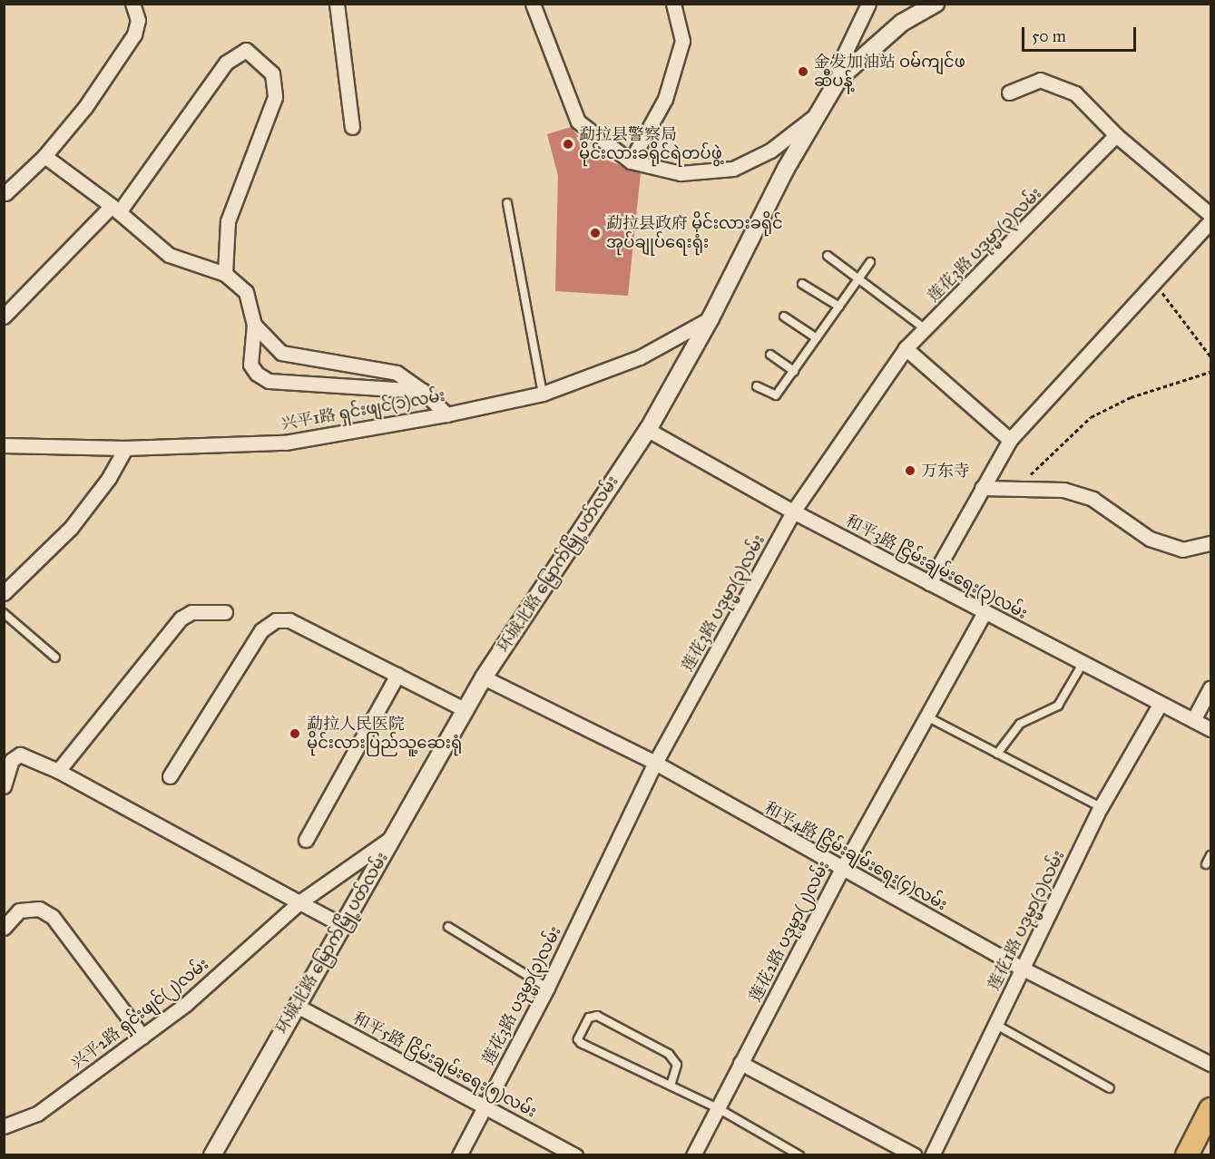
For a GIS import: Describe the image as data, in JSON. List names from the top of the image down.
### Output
{
  "streets": {
    "street": [
      "莲花3路 ပဒုမ္မာ(၃)လမ်း",
      "兴平1路 ရှင်းဖျင်(၁)လမ်း",
      "环城北路 မြောက်မြို့ပတ်လမ်း",
      "和平3路 ငြိမ်းချမ်းရေး(၃)လမ်း",
      "和平4路 ငြိမ်းချမ်းရေး(၄)လမ်း",
      "莲花1路 ပဒုမ္မာ(၁)လမ်း",
      "莲花2路 ပဒုမ္မာ(၂)လမ်း",
      "兴平2路 ရှင်းဖျင်(၂)လမ်း",
      "和平5路 ငြိမ်းချမ်းရေး(၅)လမ်း"
    ]
  },
  "crossings": [
    ["莲花3路 ပဒုမ္မာ(၃)လမ်း", "和平3路 ငြိမ်းချမ်းရေး(၃)လမ်း"],
    ["莲花3路 ပဒုမ္မာ(၃)လမ်း", "和平4路 ငြိမ်းချမ်းရေး(၄)လမ်း"],
    ["莲花3路 ပဒုမ္မာ(၃)လမ်း", "和平5路 ငြိမ်းချမ်းရေး(၅)လမ်း"],
    ["兴平1路 ရှင်းဖျင်(၁)လမ်း", "环城北路 မြောက်မြို့ပတ်လမ်း"],
    ["环城北路 မြောက်မြို့ပတ်လမ်း", "和平3路 ငြိမ်းချမ်းရေး(၃)လမ်း"],
    ["环城北路 မြောက်မြို့ပတ်လမ်း", "和平4路 ငြိမ်းချမ်းရေး(၄)လမ်း"],
    ["环城北路 မြောက်မြို့ပတ်လမ်း", "兴平2路 ရှင်းဖျင်(၂)လမ်း"],
    ["环城北路 မြောက်မြို့ပတ်လမ်း", "和平5路 ငြိမ်းချမ်းရေး(၅)လမ်း"],
    ["和平3路 ငြိမ်းချမ်းရေး(၃)လမ်း", "莲花1路 ပဒုမ္မာ(၁)လမ်း"],
    ["和平3路 ငြိမ်းချမ်းရေး(၃)လမ်း", "莲花2路 ပဒုမ္မာ(၂)လမ်း"],
    ["和平4路 ငြိမ်းချမ်းရေး(၄)လမ်း", "莲花1路 ပဒုမ္မာ(၁)လမ်း"],
    ["和平4路 ငြိမ်းချမ်းရေး(၄)လမ်း", "莲花2路 ပဒုမ္မာ(၂)လမ်း"]
  ],
  "places": [
    "金发加油站 ဝမ်ကျင်ဖ ဆီပန့်",
    "勐拉县警察局 မိုင်းလားခရိုင်ရဲတပ်ဖွဲ့",
    "勐拉县政府 မိုင်းလားခရိုင် အုပ်ချုပ်ရေးရုံး",
    "万东寺",
    "勐拉人民医院 မိုင်းလားပြည်သူ့ဆေးရုံ"
  ],
  "scale_bar": "50 m"
}
